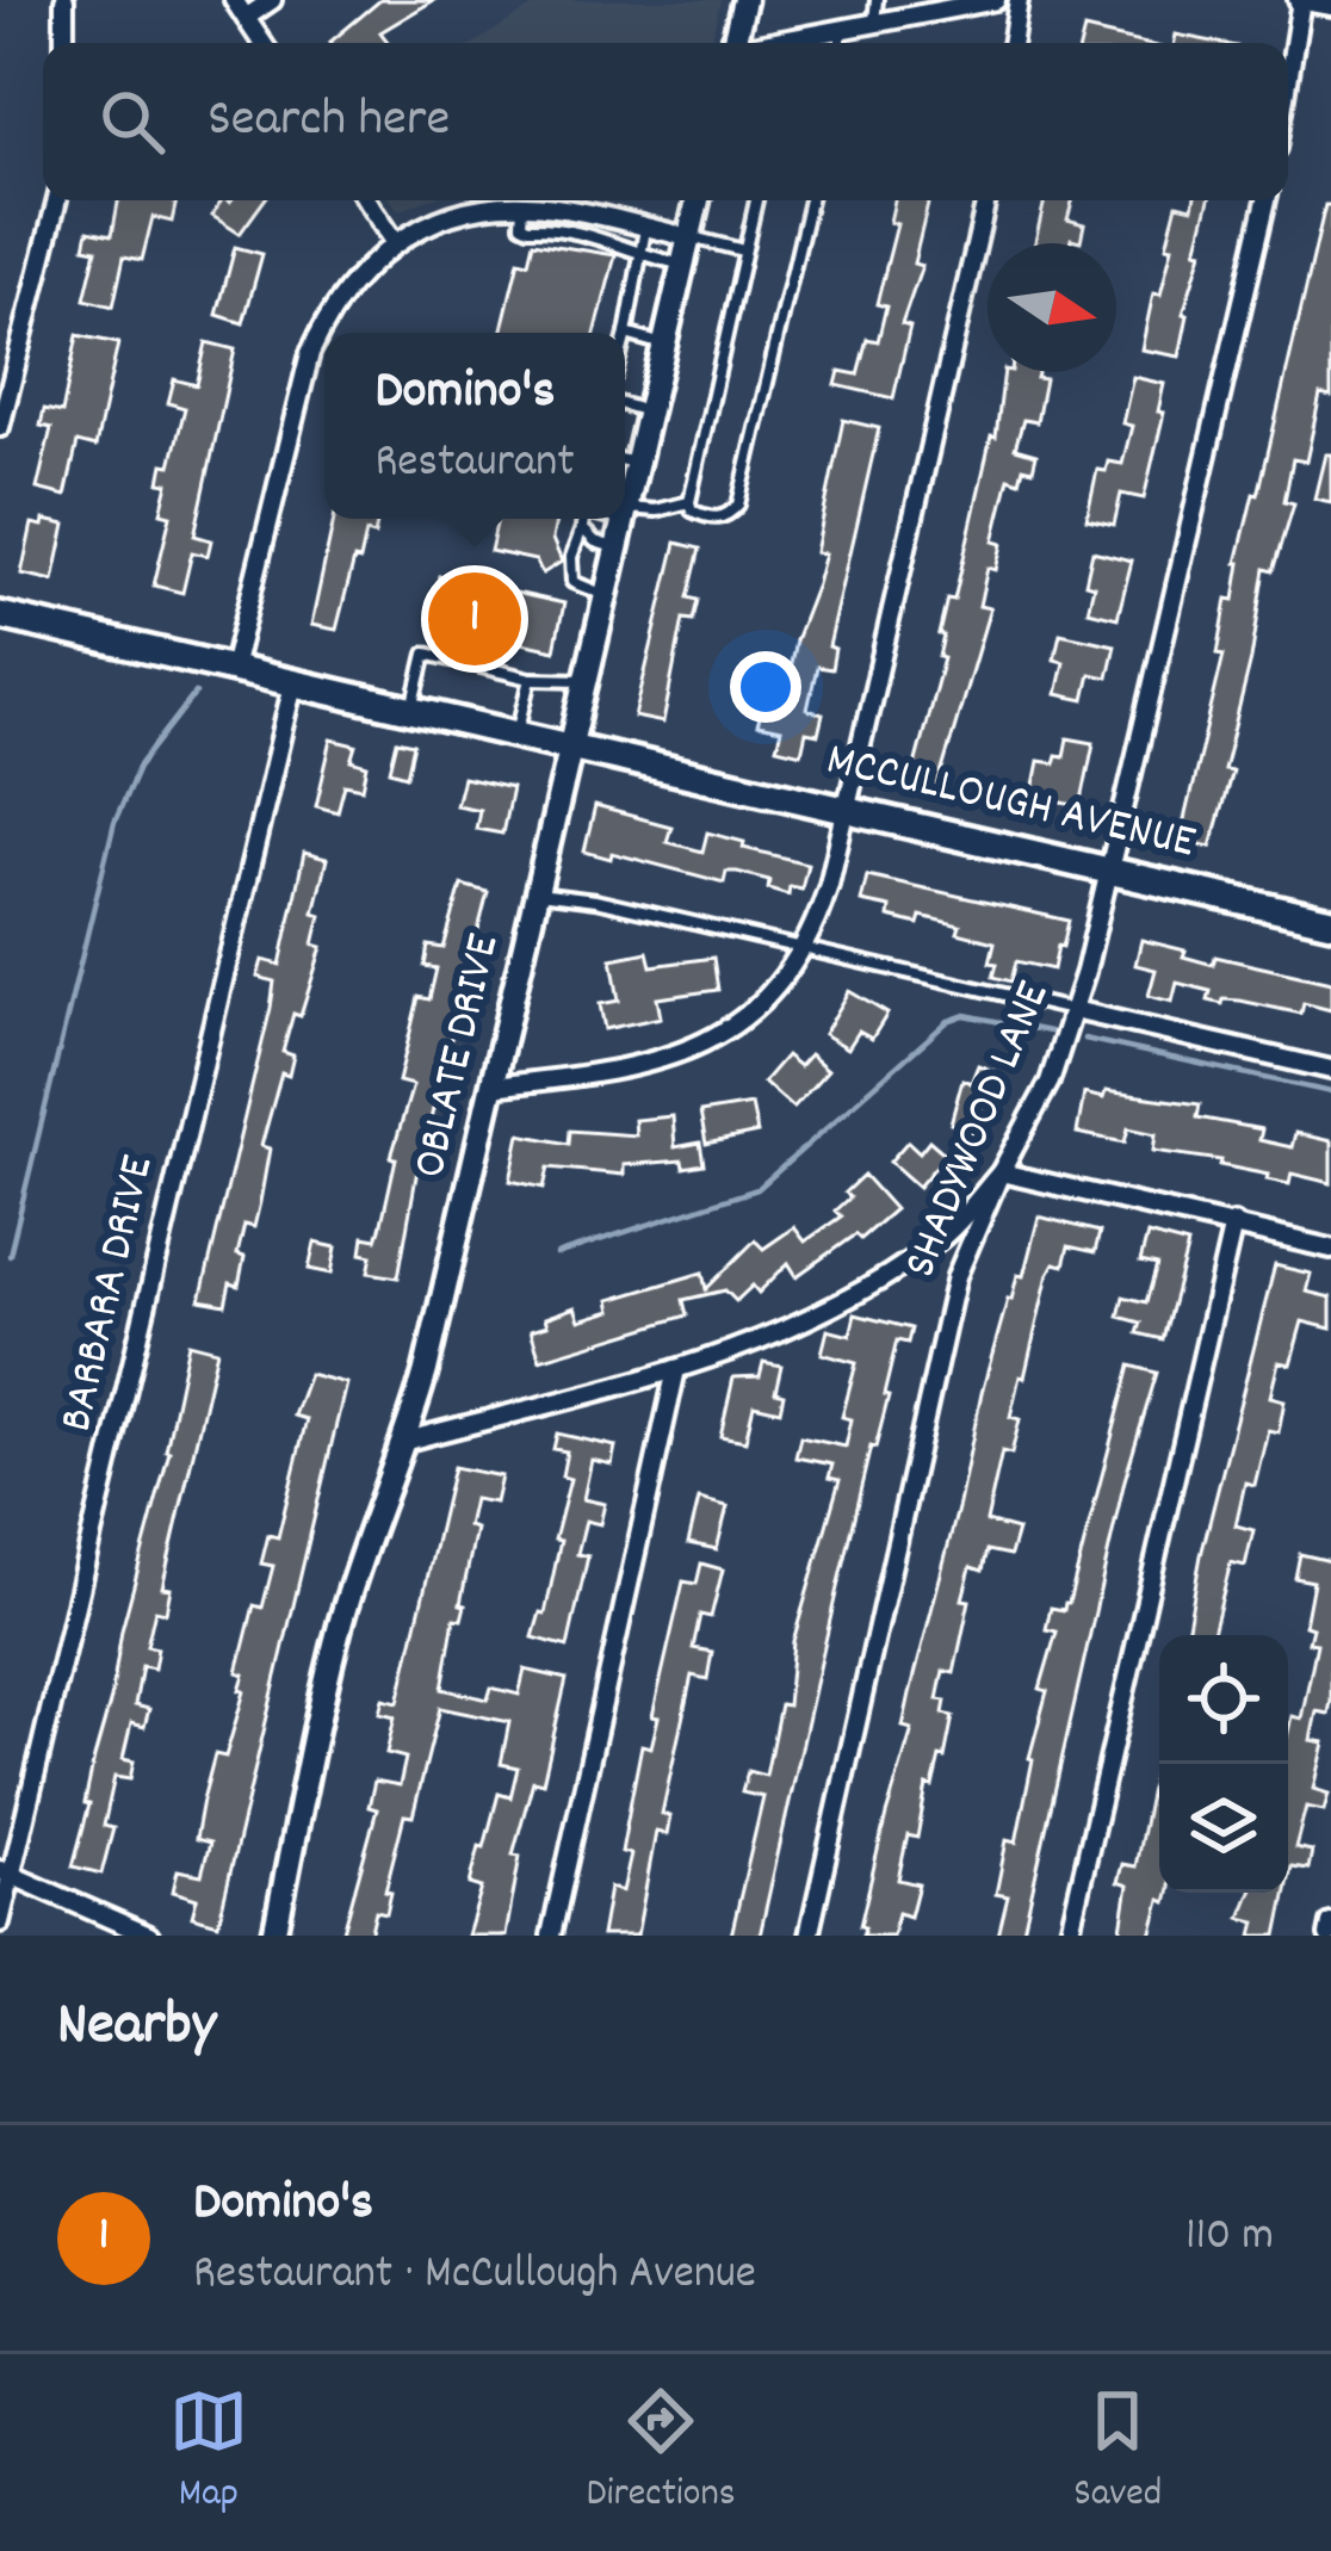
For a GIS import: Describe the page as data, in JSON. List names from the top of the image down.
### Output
{
  "streets": {
    "main road": ["MCCULLOUGH AVENUE"],
    "street": ["OBLATE DRIVE", "SHADYWOOD LANE", "BARBARA DRIVE"]
  },
  "crossings": [
    ["MCCULLOUGH AVENUE", "OBLATE DRIVE"],
    ["MCCULLOUGH AVENUE", "SHADYWOOD LANE"],
    ["MCCULLOUGH AVENUE", "BARBARA DRIVE"]
  ],
  "north": "right",
  "page": {
    "search": "Search here",
    "popup": ["Domino's", "Restaurant"],
    "pins": "1",
    "heading": "Nearby",
    "list": [
      {
        "mark": "1",
        "name": "Domino's",
        "note": "Restaurant · McCullough Avenue",
        "value": "110 m"
      }
    ],
    "nav": ["Map", "Directions", "Saved"]
  }
}
